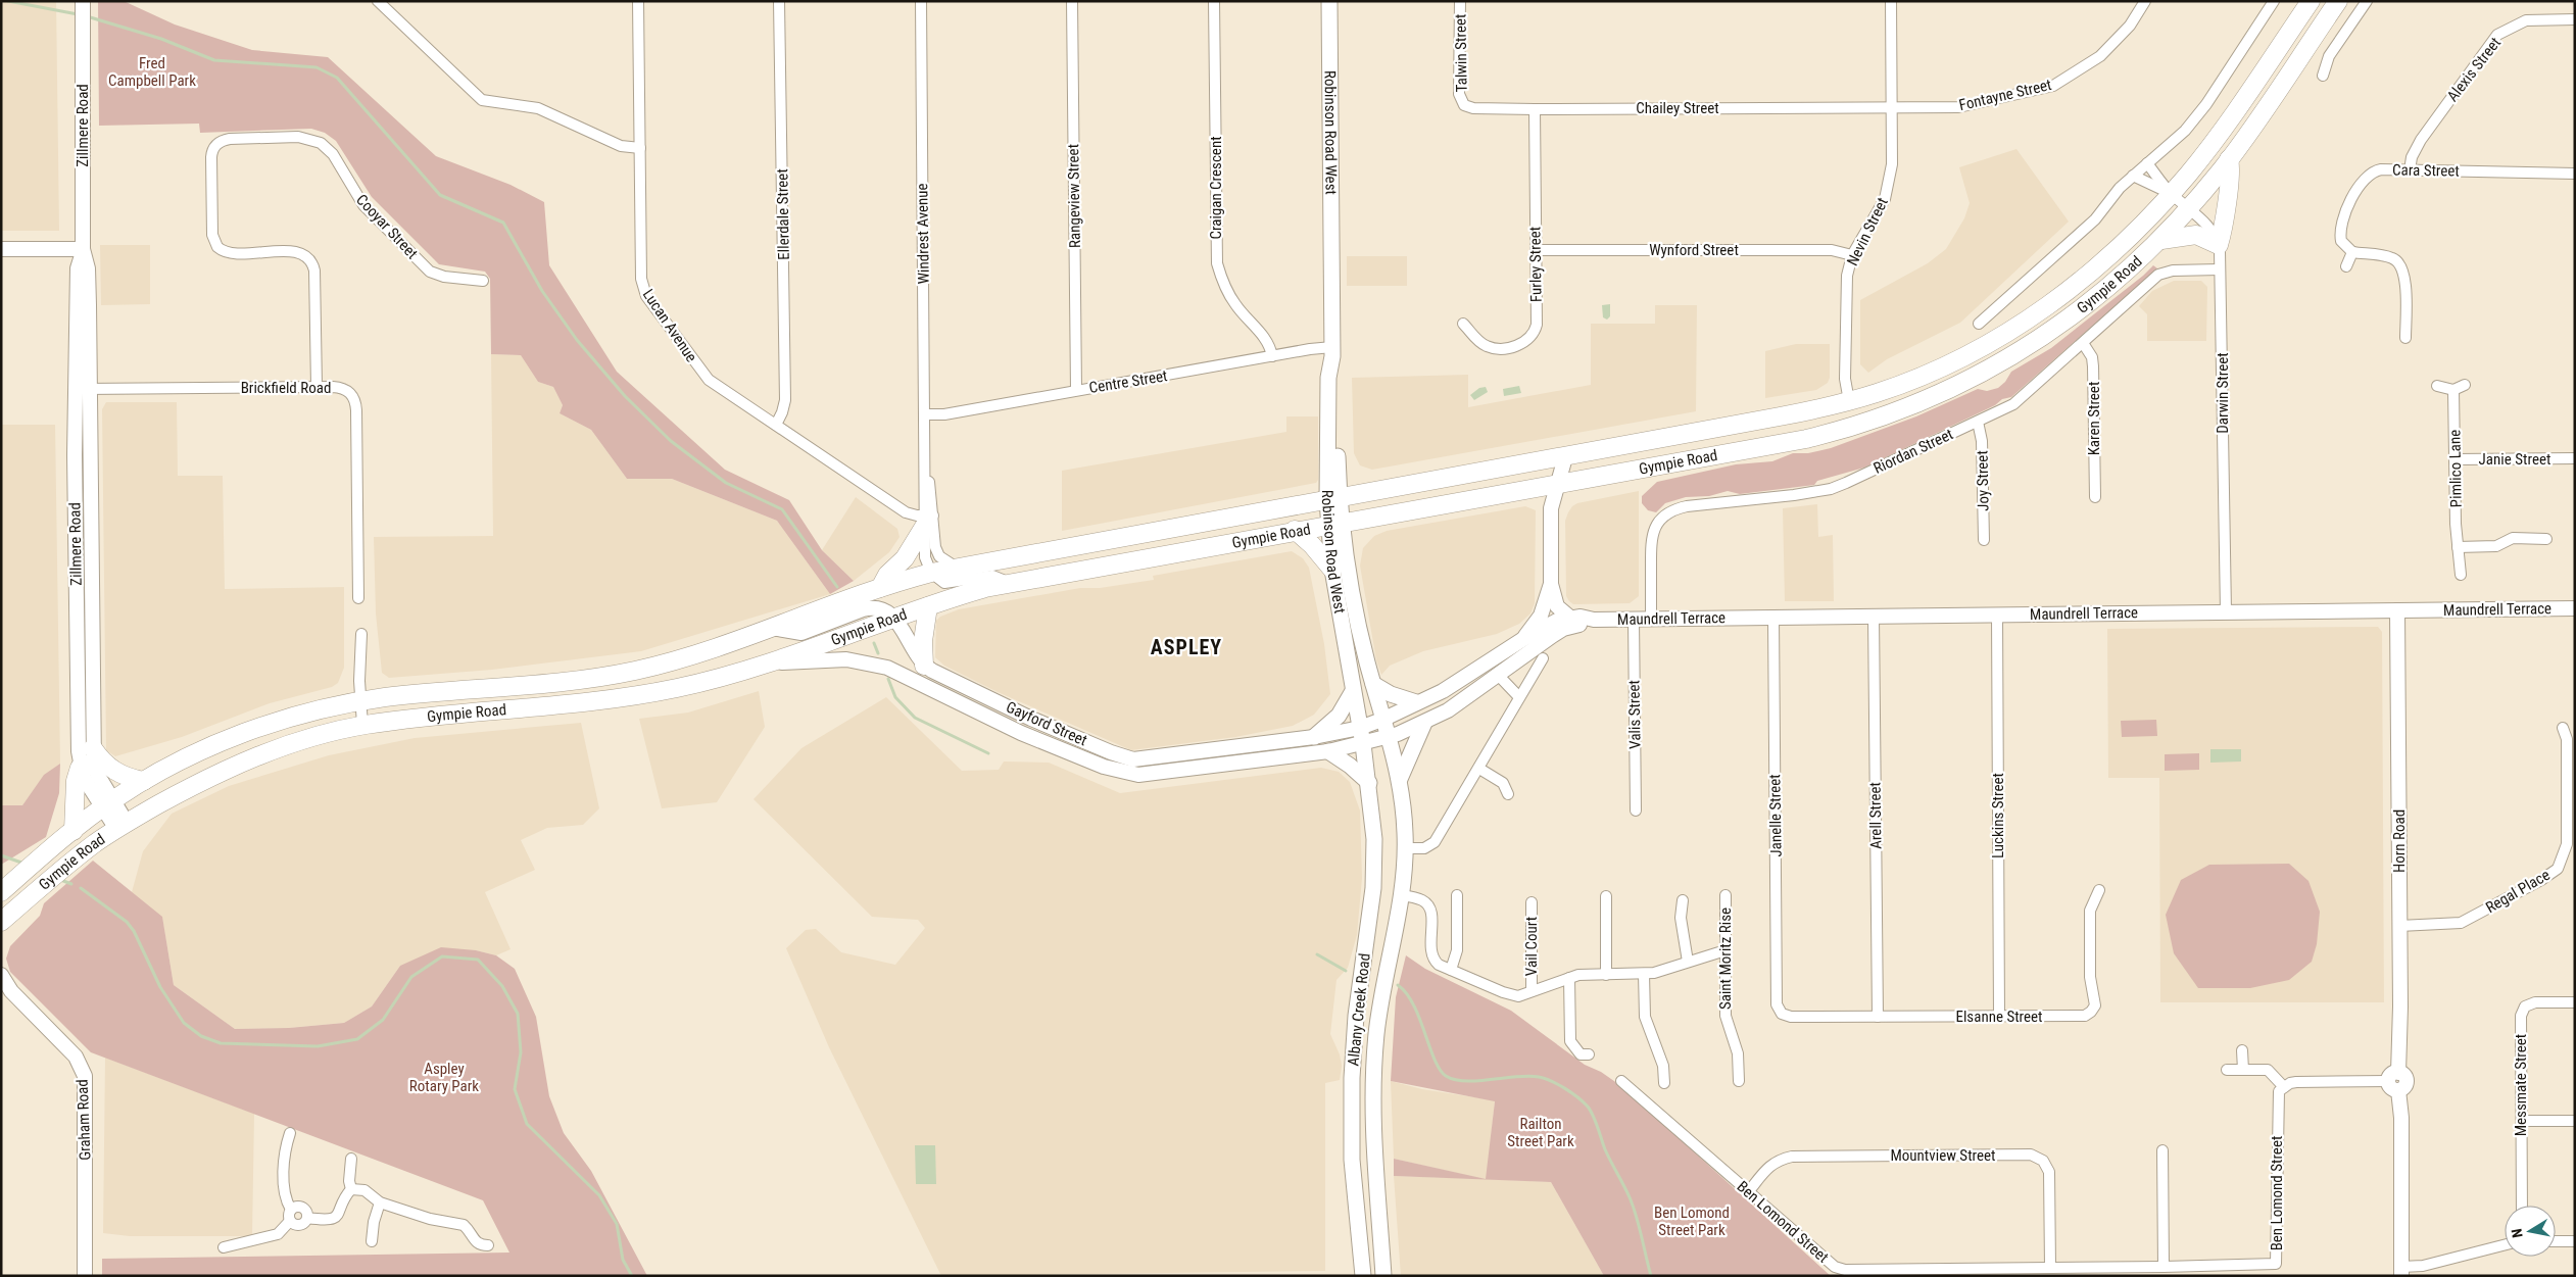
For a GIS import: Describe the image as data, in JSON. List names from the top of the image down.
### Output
{
  "streets": {
    "highway": ["Gympie Road"],
    "main road": [
      "Zillmere Road",
      "Robinson Road West",
      "Maundrell Terrace",
      "Gayford Street",
      "Horn Road",
      "Albany Creek Road",
      "Graham Road"
    ],
    "street": [
      "Talwin Street",
      "Alexis Street",
      "Fontayne Street",
      "Chailey Street",
      "Cara Street",
      "Craigan Crescent",
      "Rangeview Street",
      "Ellerdale Street",
      "Cooyar Street",
      "Nevin Street",
      "Windrest Avenue",
      "Wynford Street",
      "Furley Street",
      "Lucan Avenue",
      "Centre Street",
      "Brickfield Road",
      "Darwin Street",
      "Karen Street",
      "Riordan Street",
      "Janie Street",
      "Pimlico Lane",
      "Joy Street",
      "Valis Street",
      "Janelle Street",
      "Arell Street",
      "Luckins Street",
      "Regal Place",
      "Vail Court",
      "Saint Moritz Rise",
      "Elsanne Street",
      "Messmate Street",
      "Mountview Street",
      "Ben Lomond Street"
    ]
  },
  "crossings": [
    ["Talwin Street", "Chailey Street"],
    ["Alexis Street", "Cara Street"],
    ["Fontayne Street", "Chailey Street"],
    ["Fontayne Street", "Nevin Street"],
    ["Chailey Street", "Nevin Street"],
    ["Chailey Street", "Furley Street"],
    ["Zillmere Road", "Gympie Road"],
    ["Zillmere Road", "Brickfield Road"],
    ["Robinson Road West", "Gympie Road"],
    ["Robinson Road West", "Centre Street"],
    ["Robinson Road West", "Maundrell Terrace"],
    ["Robinson Road West", "Gayford Street"],
    ["Robinson Road West", "Albany Creek Road"],
    ["Craigan Crescent", "Centre Street"],
    ["Rangeview Street", "Centre Street"],
    ["Ellerdale Street", "Lucan Avenue"],
    ["Cooyar Street", "Brickfield Road"],
    ["Nevin Street", "Wynford Street"],
    ["Nevin Street", "Gympie Road"],
    ["Windrest Avenue", "Gympie Road"],
    ["Windrest Avenue", "Lucan Avenue"],
    ["Windrest Avenue", "Centre Street"],
    ["Wynford Street", "Furley Street"],
    ["Gympie Road", "Darwin Street"],
    ["Gympie Road", "Gayford Street"],
    ["Darwin Street", "Riordan Street"],
    ["Darwin Street", "Maundrell Terrace"],
    ["Karen Street", "Riordan Street"],
    ["Riordan Street", "Joy Street"],
    ["Riordan Street", "Maundrell Terrace"],
    ["Janie Street", "Pimlico Lane"],
    ["Maundrell Terrace", "Valis Street"],
    ["Maundrell Terrace", "Gayford Street"],
    ["Maundrell Terrace", "Janelle Street"],
    ["Maundrell Terrace", "Arell Street"],
    ["Maundrell Terrace", "Luckins Street"],
    ["Maundrell Terrace", "Horn Road"],
    ["Maundrell Terrace", "Albany Creek Road"],
    ["Gayford Street", "Albany Creek Road"],
    ["Janelle Street", "Elsanne Street"],
    ["Arell Street", "Elsanne Street"],
    ["Luckins Street", "Elsanne Street"],
    ["Horn Road", "Regal Place"],
    ["Mountview Street", "Ben Lomond Street"]
  ],
  "districts": ["ASPLEY"],
  "parks": [
    "Fred Campbell Park",
    "Aspley Rotary Park",
    "Railton Street Park",
    "Ben Lomond Street Park"
  ],
  "north": "left"
}
